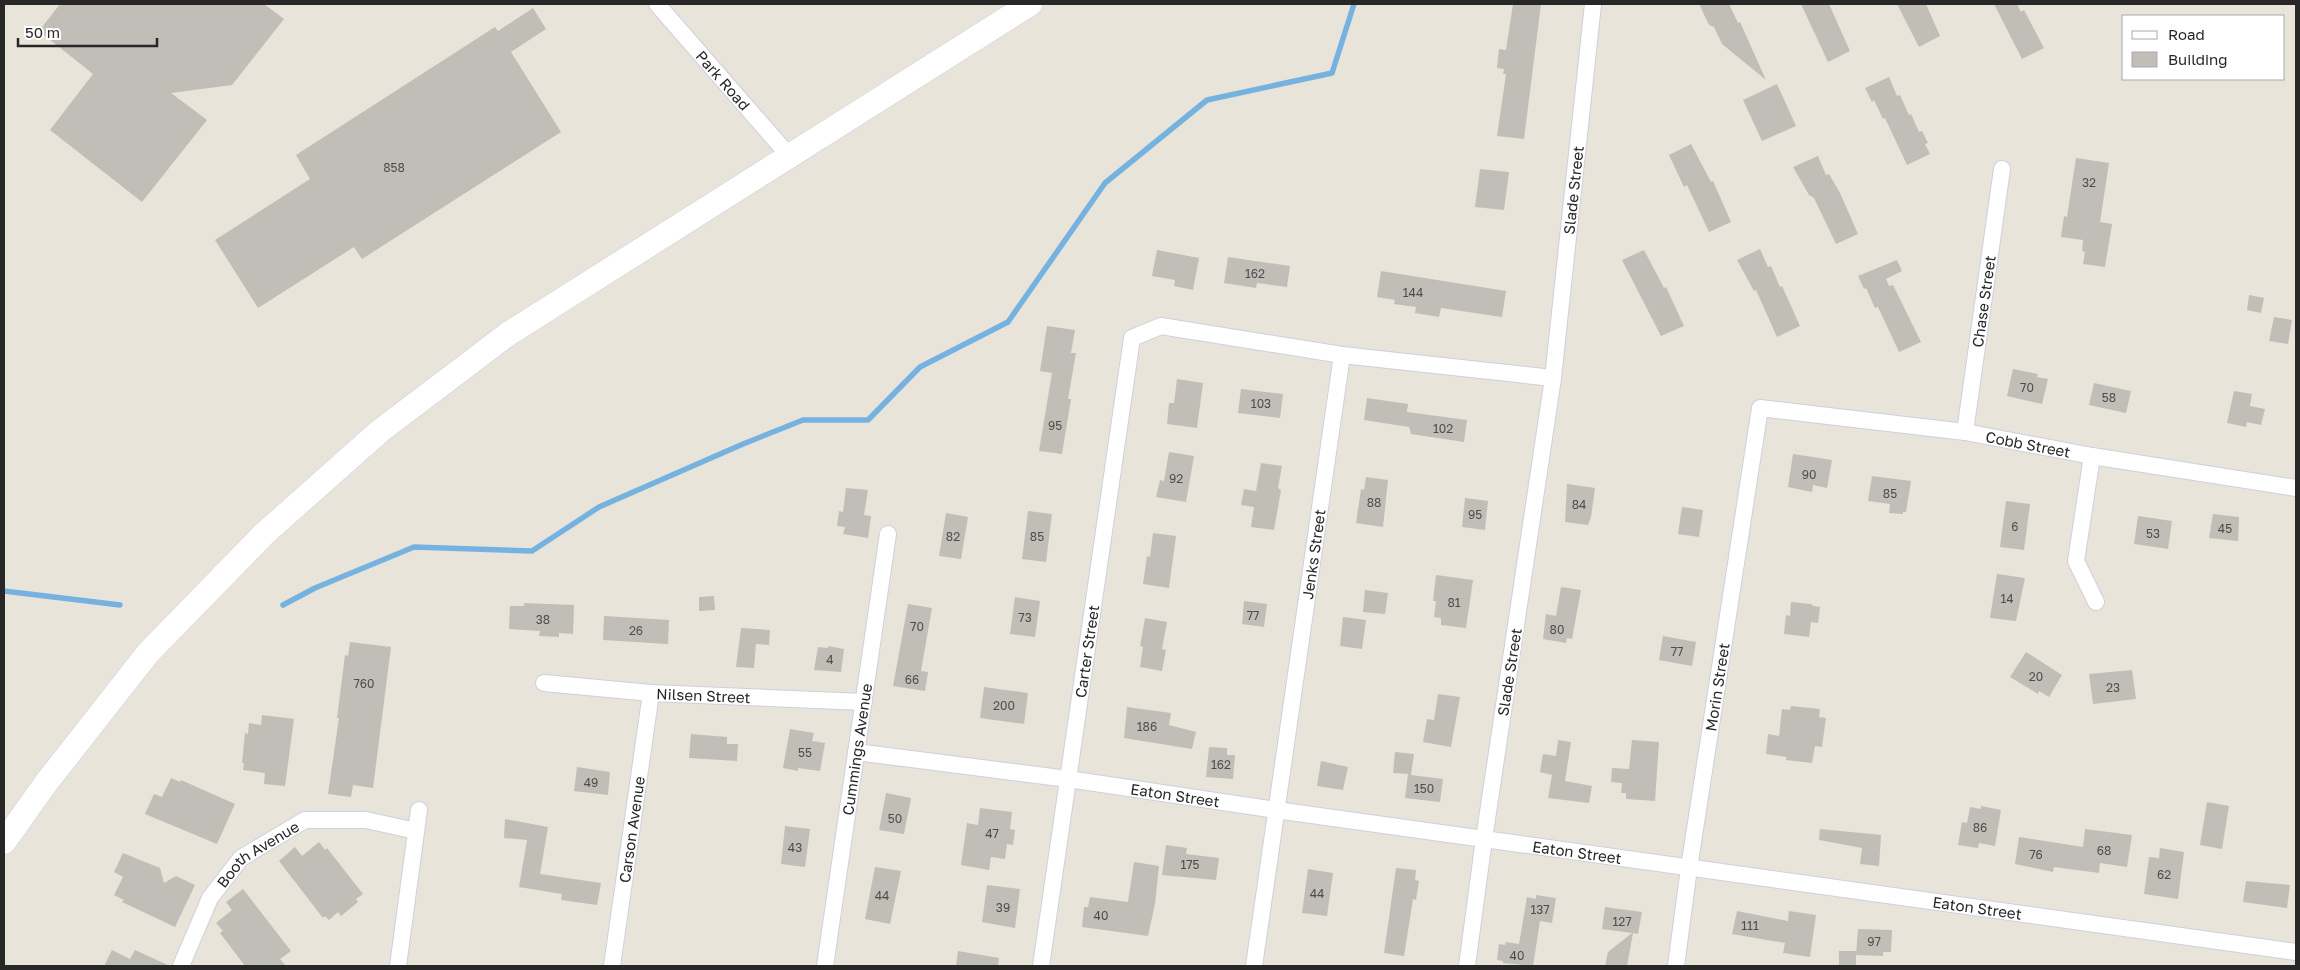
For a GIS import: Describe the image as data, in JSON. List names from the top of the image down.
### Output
{
  "streets": {
    "street": [
      "Park Road",
      "Slade Street",
      "Chase Street",
      "Cobb Street",
      "Jenks Street",
      "Carter Street",
      "Morin Street",
      "Nilsen Street",
      "Cummings Avenue",
      "Eaton Street",
      "Carson Avenue",
      "Booth Avenue"
    ]
  },
  "crossings": [
    ["Slade Street", "Eaton Street"],
    ["Chase Street", "Cobb Street"],
    ["Cobb Street", "Morin Street"],
    ["Jenks Street", "Carter Street"],
    ["Jenks Street", "Eaton Street"],
    ["Carter Street", "Eaton Street"],
    ["Morin Street", "Eaton Street"],
    ["Nilsen Street", "Cummings Avenue"],
    ["Nilsen Street", "Carson Avenue"],
    ["Cummings Avenue", "Eaton Street"]
  ],
  "house_numbers": [
    "858",
    "32",
    "162",
    "144",
    "70",
    "58",
    "103",
    "95",
    "102",
    "90",
    "92",
    "85",
    "88",
    "84",
    "95",
    "6",
    "45",
    "53",
    "82",
    "85",
    "14",
    "81",
    "77",
    "73",
    "38",
    "70",
    "80",
    "26",
    "77",
    "4",
    "20",
    "66",
    "760",
    "23",
    "200",
    "186",
    "55",
    "162",
    "49",
    "150",
    "50",
    "86",
    "47",
    "43",
    "68",
    "76",
    "175",
    "62",
    "44",
    "44",
    "39",
    "137",
    "40",
    "127",
    "111",
    "97",
    "40"
  ],
  "legend": ["Road", "Building"],
  "scale_bar": "50 m"
}
